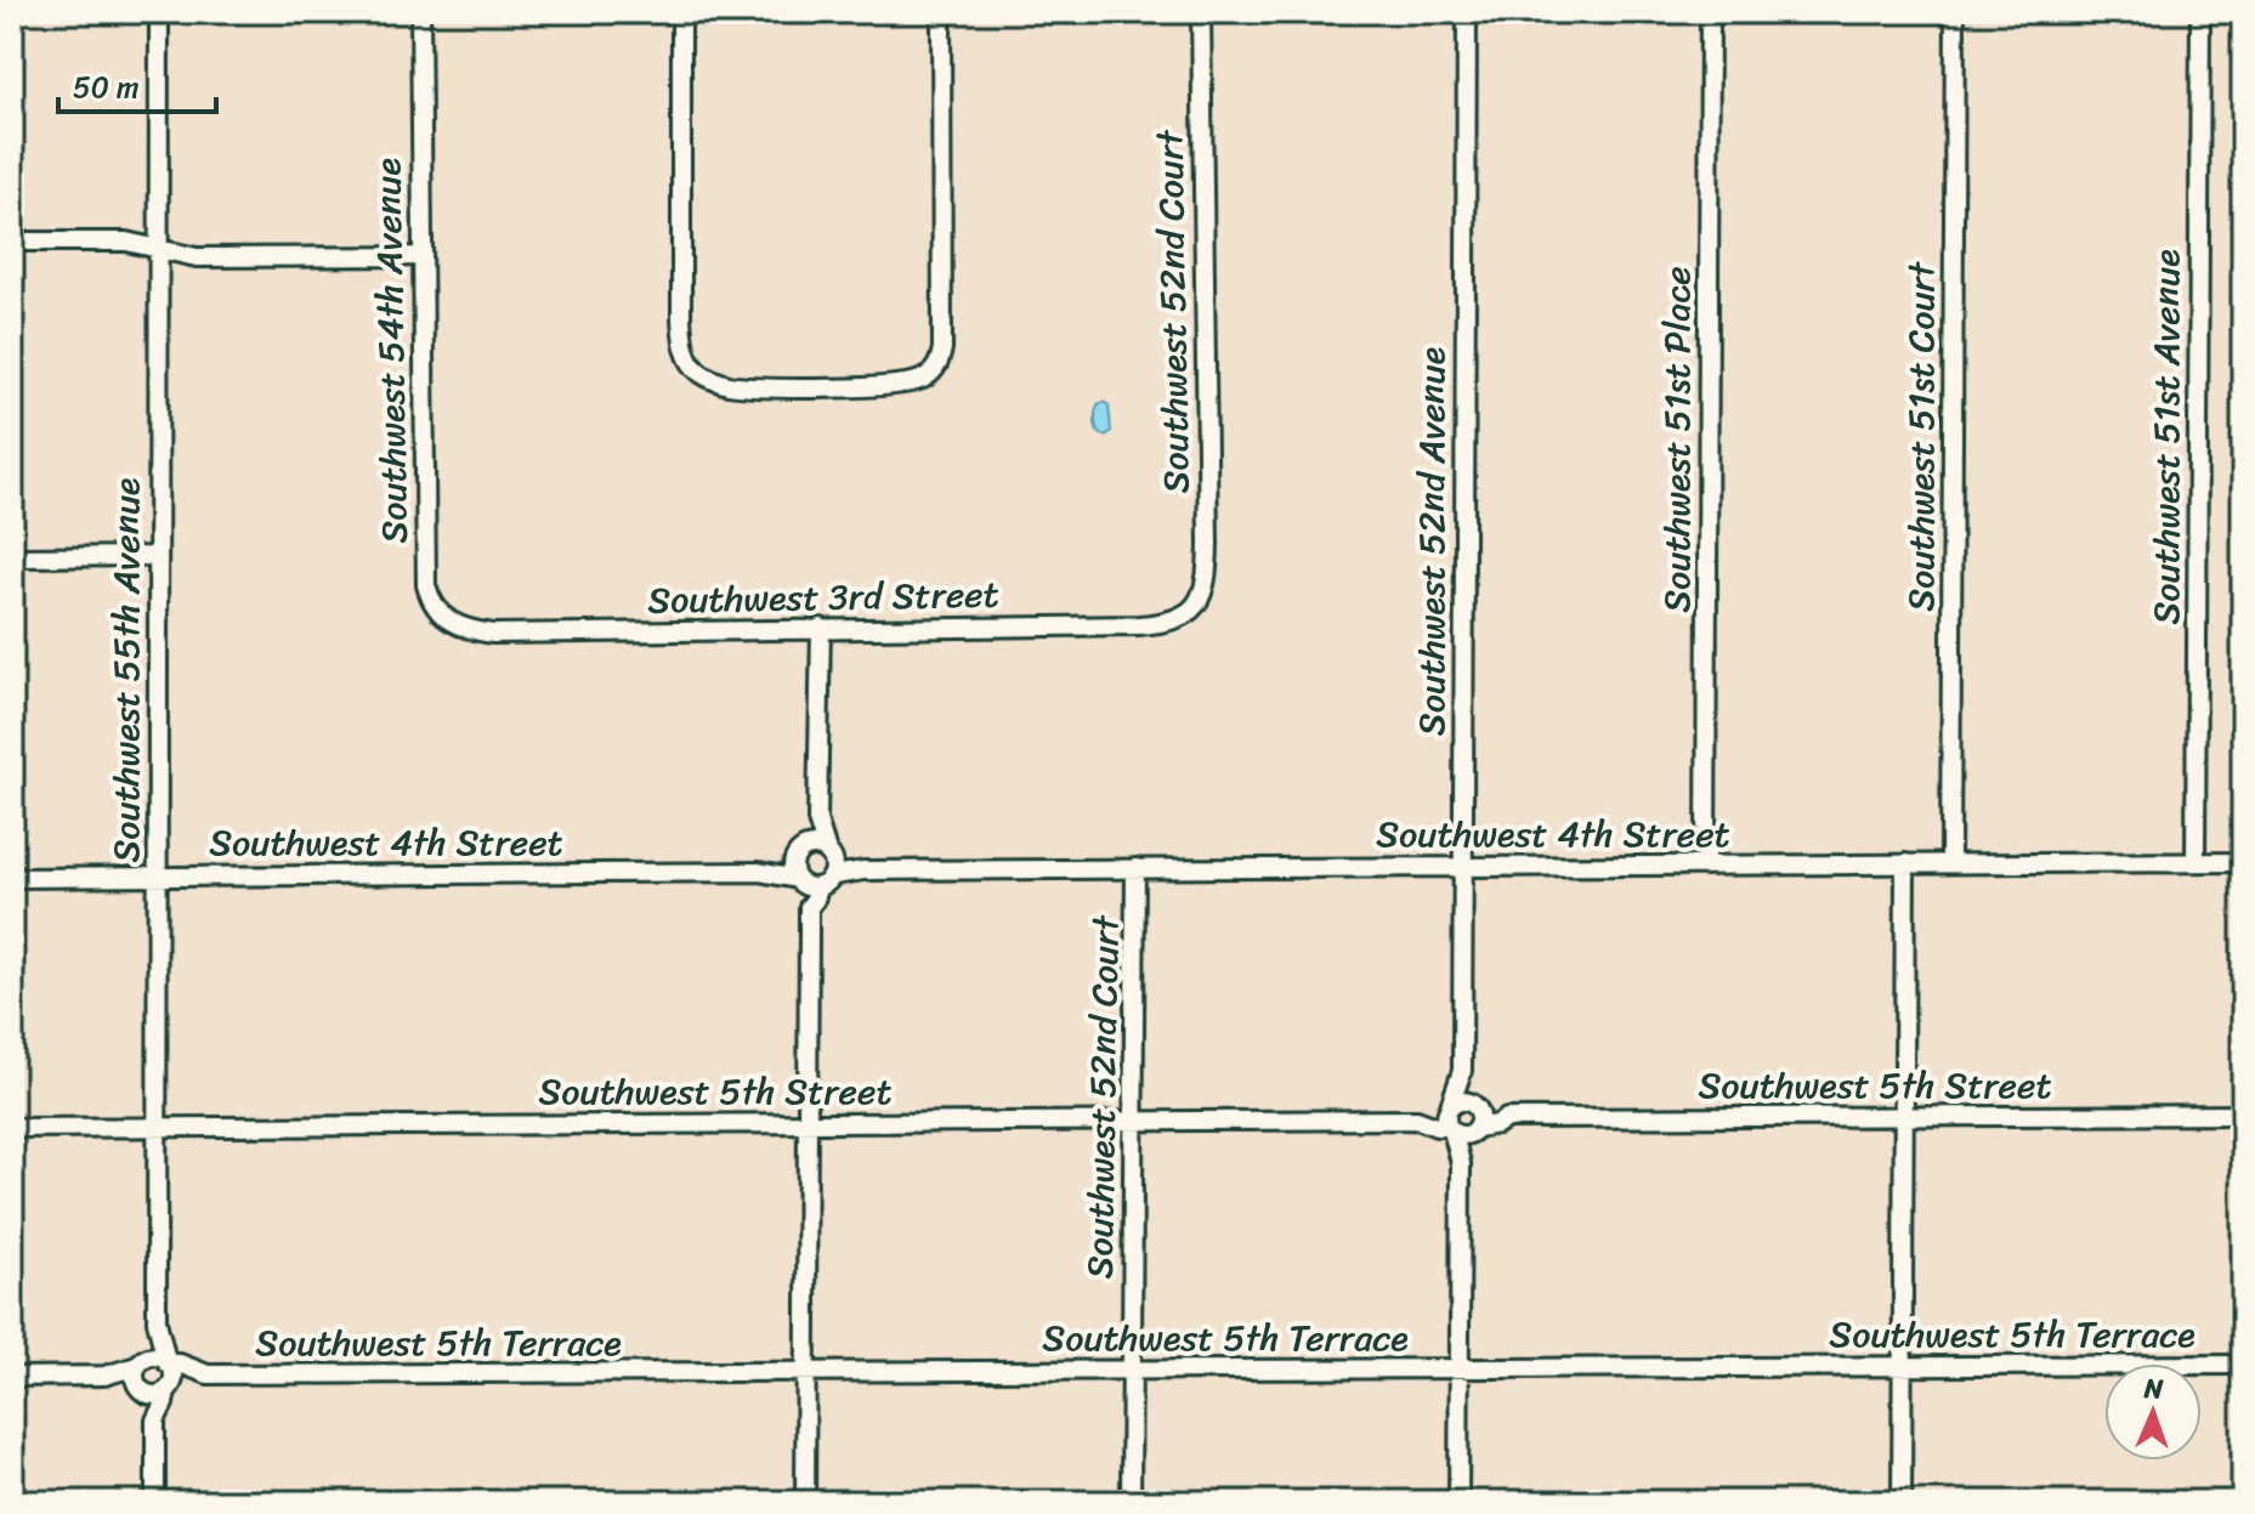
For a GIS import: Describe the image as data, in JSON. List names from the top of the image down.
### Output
{
  "streets": {
    "street": [
      "Southwest 52nd Court",
      "Southwest 54th Avenue",
      "Southwest 51st Court",
      "Southwest 51st Avenue",
      "Southwest 51st Place",
      "Southwest 52nd Avenue",
      "Southwest 3rd Street",
      "Southwest 55th Avenue",
      "Southwest 4th Street",
      "Southwest 5th Street",
      "Southwest 5th Terrace"
    ]
  },
  "crossings": [
    ["Southwest 52nd Court", "Southwest 3rd Street"],
    ["Southwest 52nd Court", "Southwest 4th Street"],
    ["Southwest 52nd Court", "Southwest 5th Street"],
    ["Southwest 52nd Court", "Southwest 5th Terrace"],
    ["Southwest 54th Avenue", "Southwest 3rd Street"],
    ["Southwest 51st Court", "Southwest 4th Street"],
    ["Southwest 51st Avenue", "Southwest 4th Street"],
    ["Southwest 51st Place", "Southwest 4th Street"],
    ["Southwest 52nd Avenue", "Southwest 4th Street"],
    ["Southwest 52nd Avenue", "Southwest 5th Street"],
    ["Southwest 55th Avenue", "Southwest 4th Street"],
    ["Southwest 55th Avenue", "Southwest 5th Street"],
    ["Southwest 55th Avenue", "Southwest 5th Terrace"]
  ],
  "scale_bar": "50 m",
  "north": "top"
}
